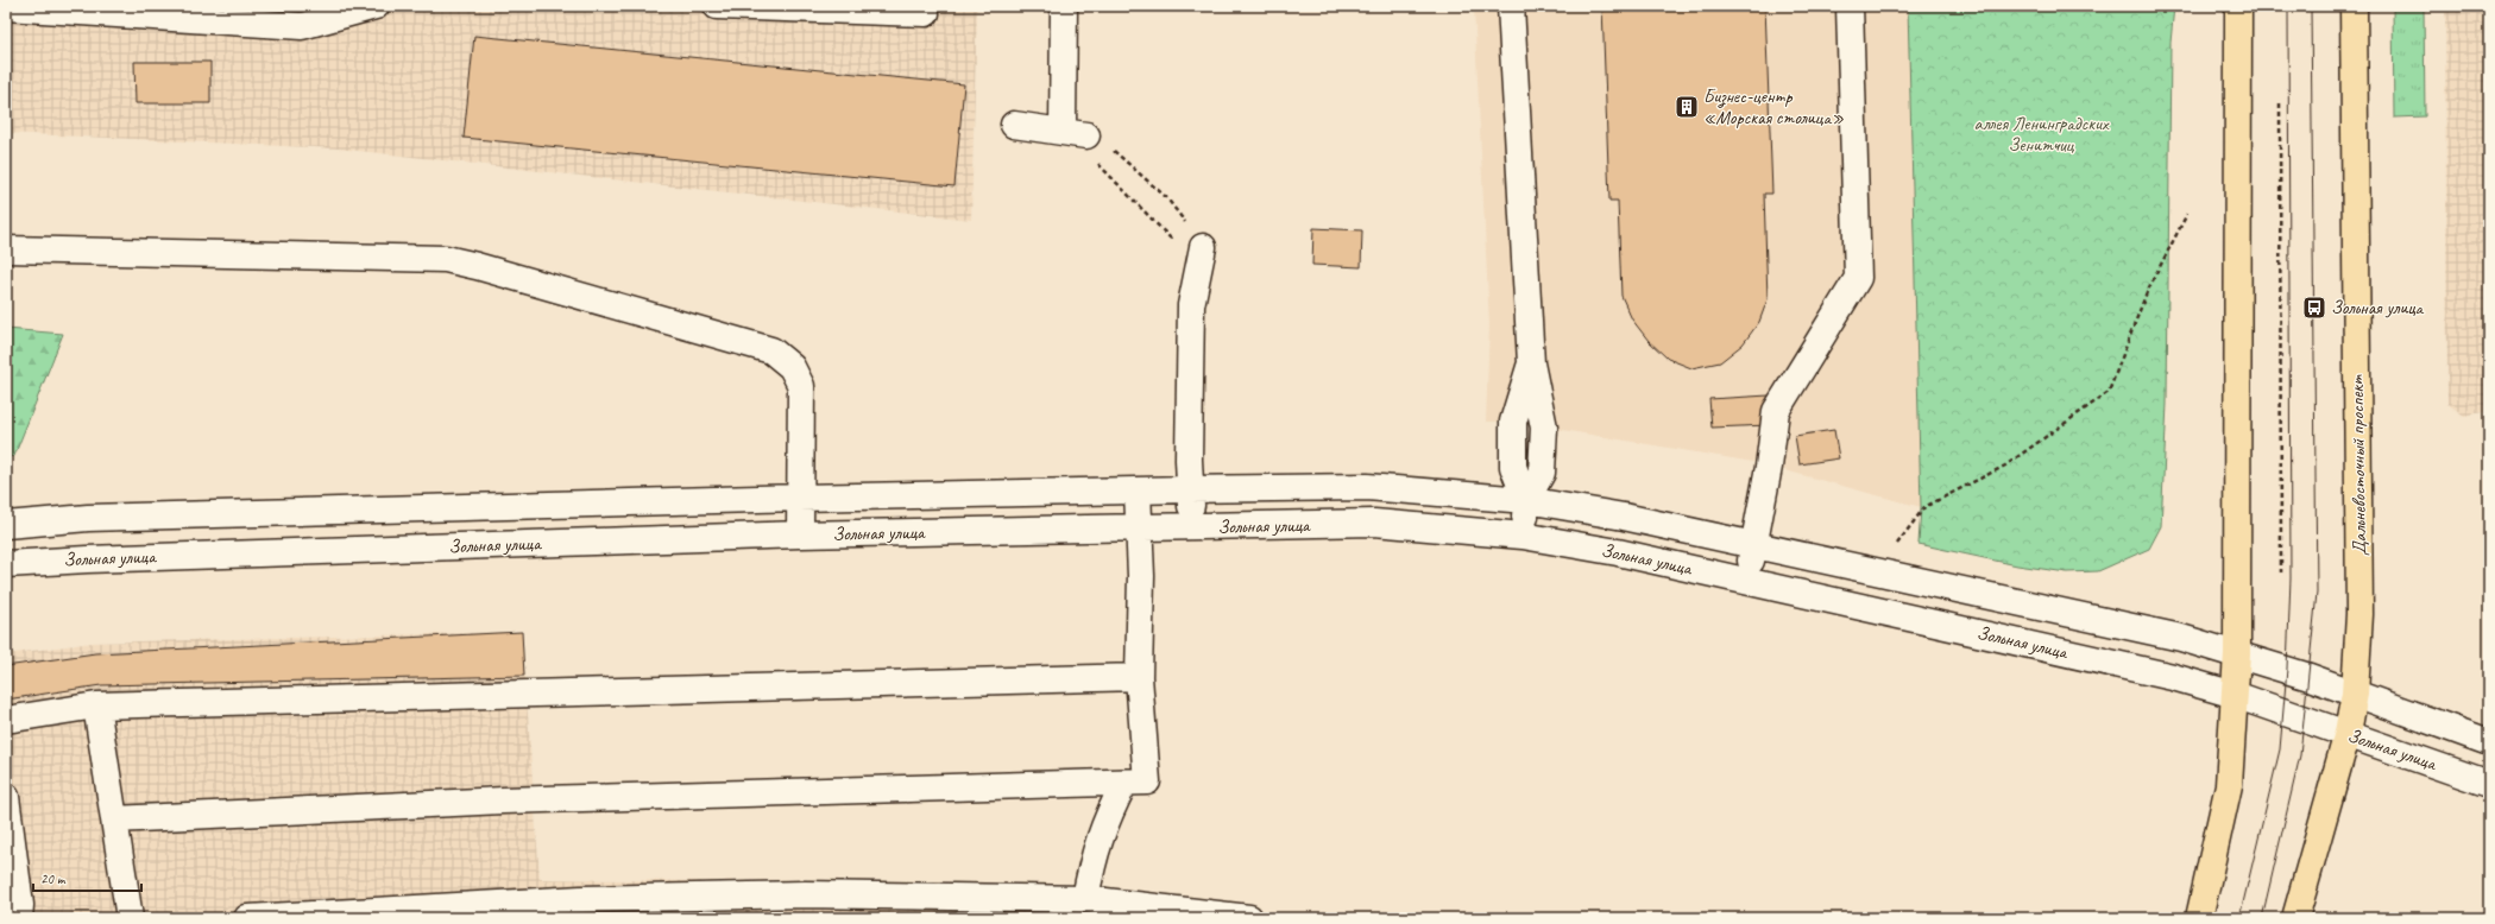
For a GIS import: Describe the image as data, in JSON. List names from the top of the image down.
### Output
{
  "streets": {
    "main road": ["Дальневосточный проспект"],
    "street": ["Зольная улица"]
  },
  "crossings": [
    ["Дальневосточный проспект", "Зольная улица"]
  ],
  "parks": ["аллея Ленинградских Зенитчиц"],
  "places": {
    "building": ["Бизнес-центр «Морская столица»"],
    "bus stop": ["Зольная улица"]
  },
  "scale_bar": "20 m"
}
